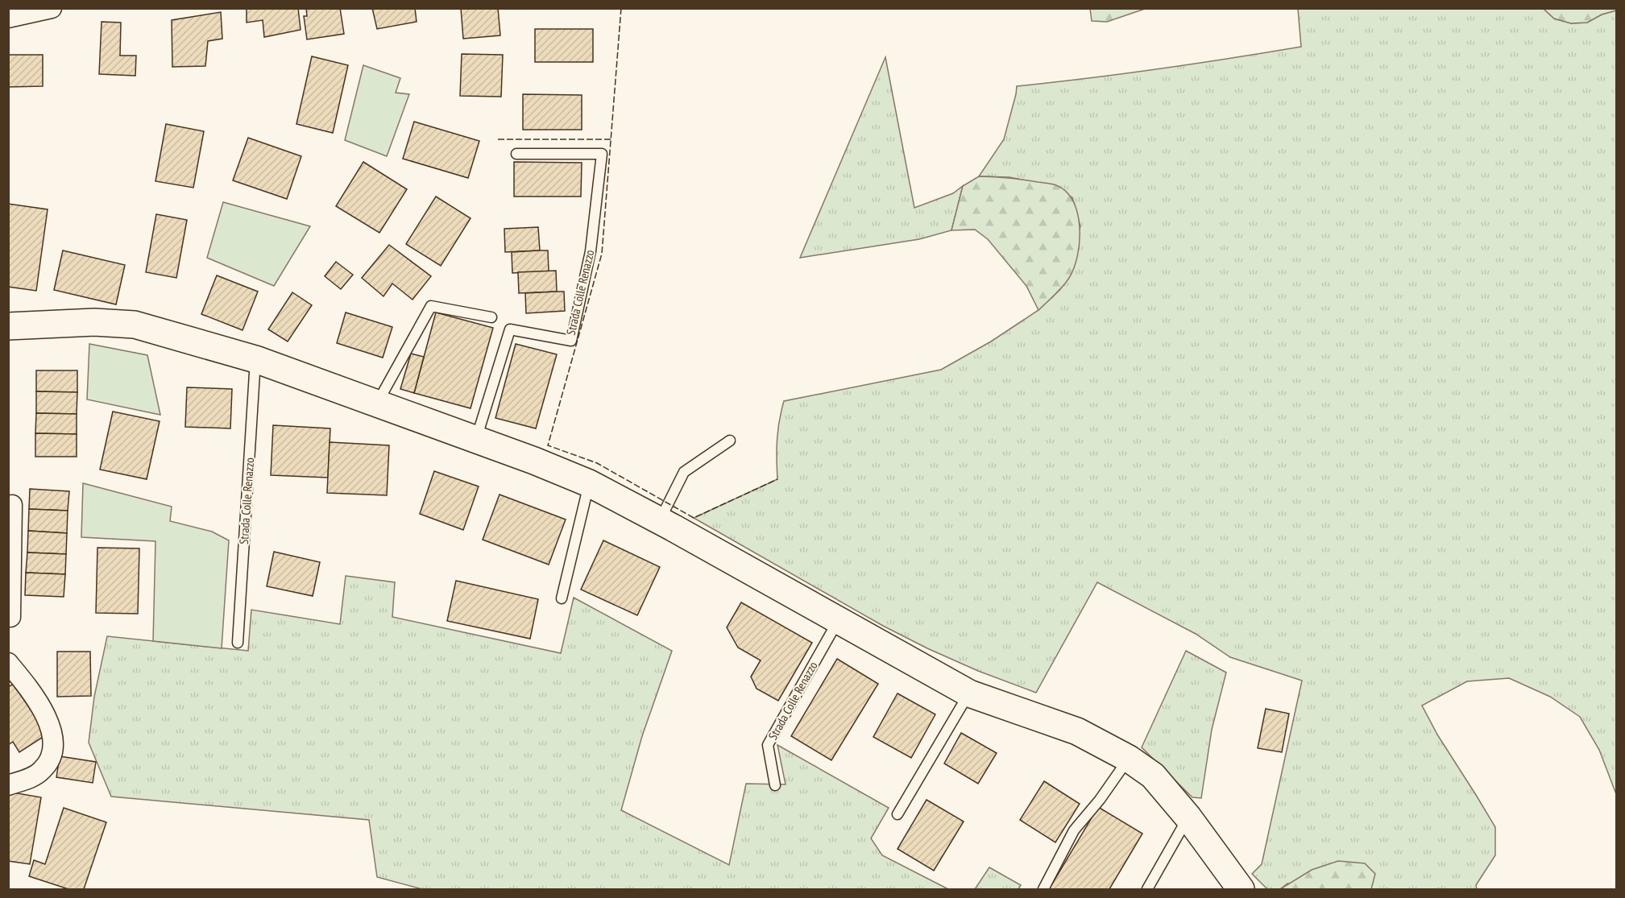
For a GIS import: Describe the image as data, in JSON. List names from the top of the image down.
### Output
{
  "streets": {
    "lane": ["Strada Colle Renazzo"]
  }
}
